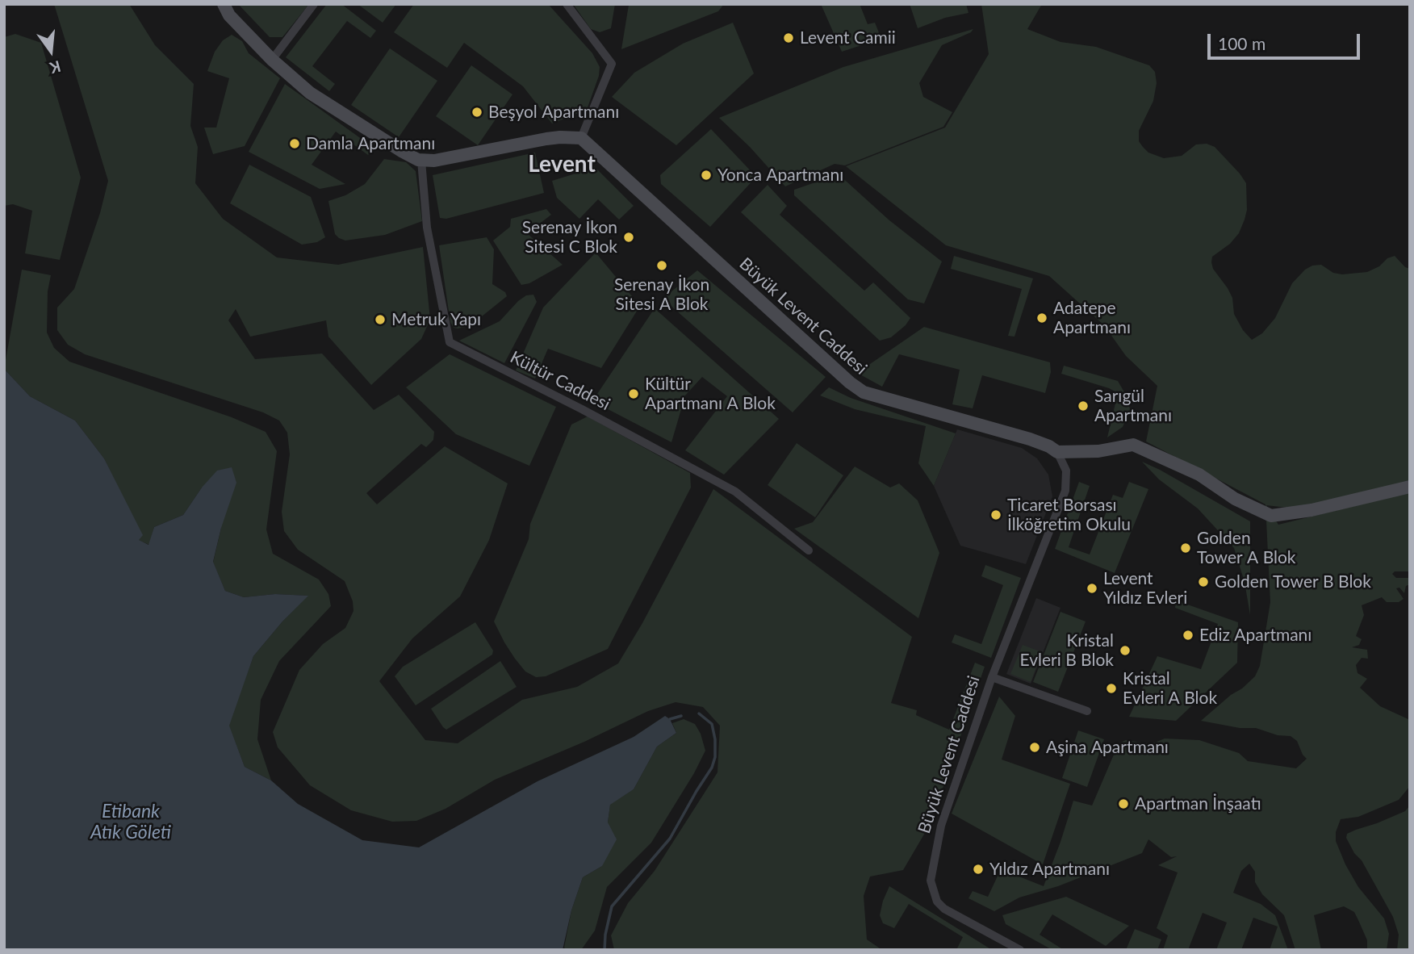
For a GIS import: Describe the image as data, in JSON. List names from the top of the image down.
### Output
{
  "streets": {
    "street": ["Büyük Levent Caddesi", "Kültür Caddesi"]
  },
  "districts": ["Levent"],
  "water": ["Etibank Atık Göleti"],
  "places": [
    "Levent Camii",
    "Beşyol Apartmanı",
    "Damla Apartmanı",
    "Yonca Apartmanı",
    "Serenay İkon Sitesi C Blok",
    "Serenay İkon Sitesi A Blok",
    "Adatepe Apartmanı",
    "Metruk Yapı",
    "Kültür Apartmanı A Blok",
    "Sarıgül Apartmanı",
    "Ticaret Borsası İlköğretim Okulu",
    "Golden Tower A Blok",
    "Golden Tower B Blok",
    "Levent Yıldız Evleri",
    "Ediz Apartmanı",
    "Kristal Evleri B Blok",
    "Kristal Evleri A Blok",
    "Aşina Apartmanı",
    "Apartman İnşaatı",
    "Yıldız Apartmanı"
  ],
  "scale_bar": "100 m",
  "north": "bottom"
}
